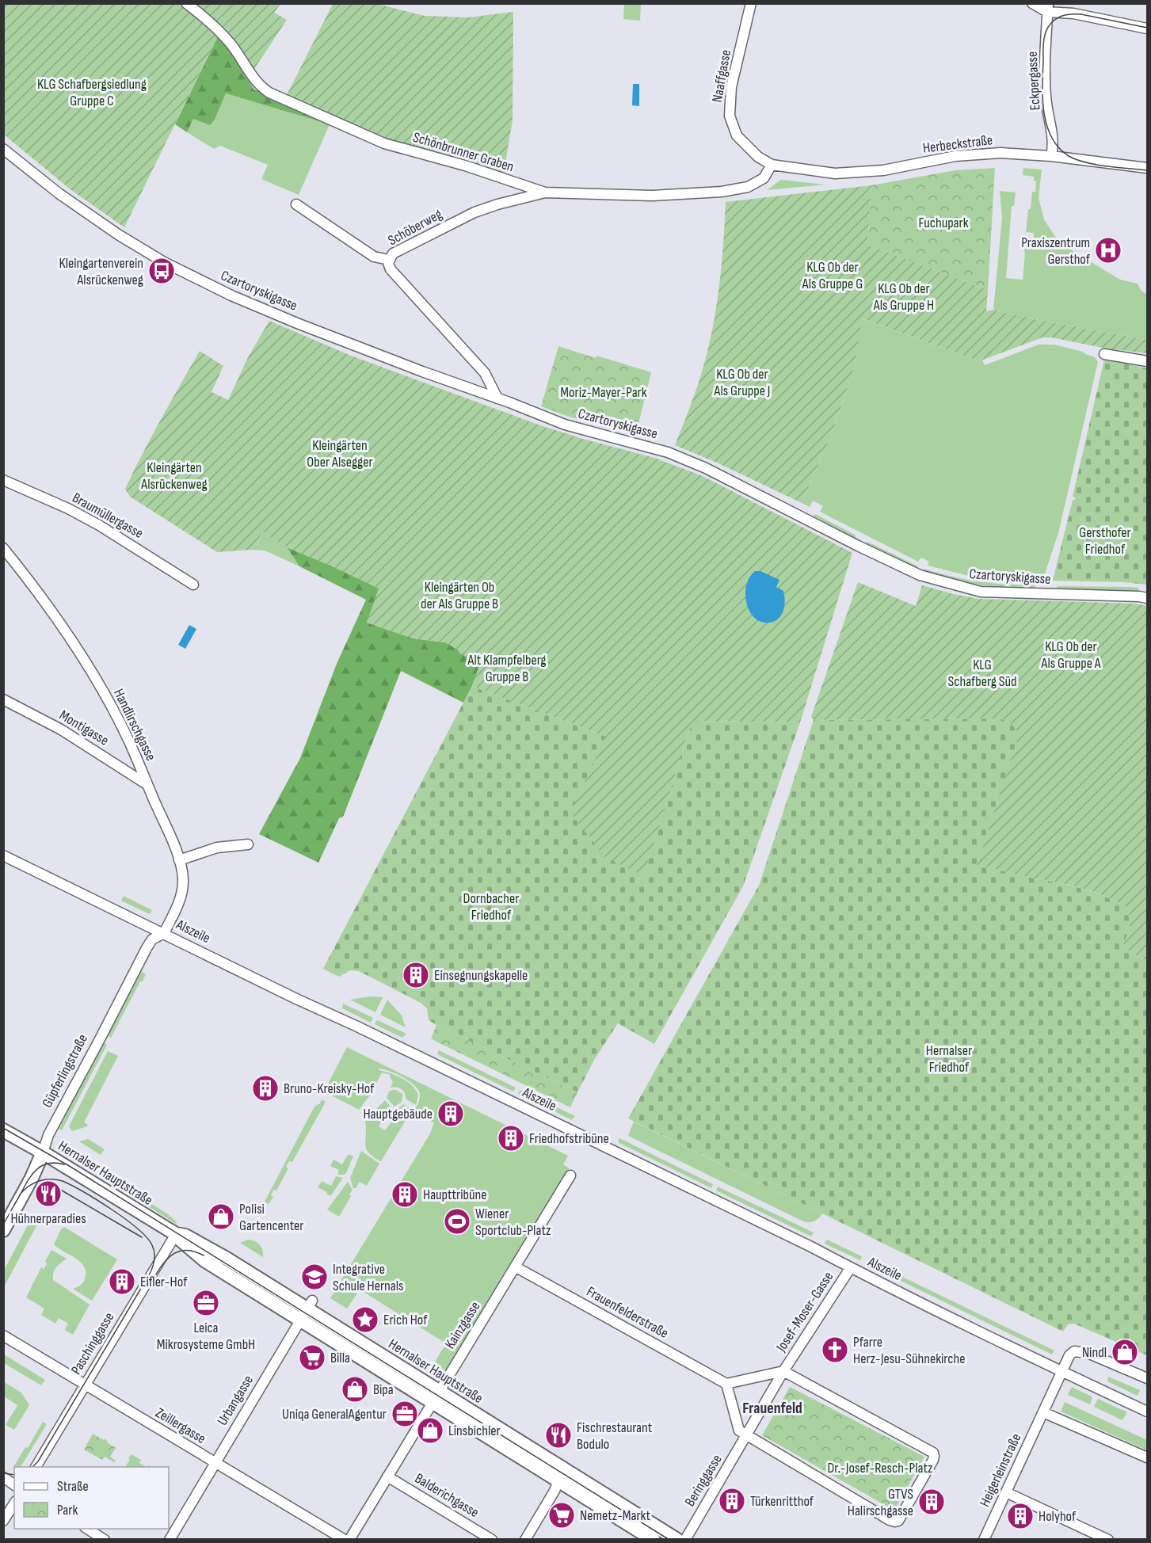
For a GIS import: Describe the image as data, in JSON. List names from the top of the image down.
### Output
{
  "streets": {
    "main road": ["Güpferlingstraße", "Hernalser Hauptstraße"],
    "street": [
      "Naaffgasse",
      "Eckpergasse",
      "Herbeckstraße",
      "Schönbrunner Graben",
      "Schöberweg",
      "Czartoryskigasse",
      "Braumüllergasse",
      "Handlirschgasse",
      "Montigasse",
      "Alszeile",
      "Josef-Moser-Gasse",
      "Frauenfelderstraße",
      "Kainzgasse",
      "Paschinggasse",
      "Urbangasse",
      "Zeillergasse",
      "Heigerleinstraße",
      "Beringgasse",
      "Balderichgasse"
    ]
  },
  "crossings": [
    ["Naaffgasse", "Herbeckstraße"],
    ["Naaffgasse", "Schönbrunner Graben"],
    ["Eckpergasse", "Herbeckstraße"],
    ["Herbeckstraße", "Schönbrunner Graben"],
    ["Schönbrunner Graben", "Schöberweg"],
    ["Schöberweg", "Czartoryskigasse"],
    ["Handlirschgasse", "Montigasse"],
    ["Handlirschgasse", "Alszeile"],
    ["Handlirschgasse", "Güpferlingstraße"],
    ["Alszeile", "Güpferlingstraße"],
    ["Alszeile", "Josef-Moser-Gasse"],
    ["Alszeile", "Heigerleinstraße"],
    ["Güpferlingstraße", "Hernalser Hauptstraße"],
    ["Hernalser Hauptstraße", "Kainzgasse"],
    ["Hernalser Hauptstraße", "Paschinggasse"],
    ["Hernalser Hauptstraße", "Urbangasse"],
    ["Frauenfelderstraße", "Kainzgasse"],
    ["Kainzgasse", "Balderichgasse"],
    ["Paschinggasse", "Zeillergasse"],
    ["Urbangasse", "Zeillergasse"]
  ],
  "districts": ["Frauenfeld"],
  "parks": [
    "KLG Schafbergsiedlung Gruppe C",
    "Fuchupark",
    "KLG Ob der Als Gruppe G",
    "KLG Ob der Als Gruppe H",
    "KLG Ob der Als Gruppe J",
    "Moriz-Mayer-Park",
    "Kleingärten Ober Alsegger",
    "Kleingärten Alsrückenweg",
    "Gersthofer Friedhof",
    "Kleingärten Ob der Als Gruppe B",
    "KLG Ob der Als Gruppe A",
    "Alt Klampfelberg Gruppe B",
    "KLG Schafberg Süd",
    "Dornbacher Friedhof",
    "Hernalser Friedhof",
    "Dr.-Josef-Resch-Platz"
  ],
  "places": {
    "hospital": ["Praxiszentrum Gersthof"],
    "bus stop": ["Kleingartenverein Alsrückenweg"],
    "building": [
      "Einsegnungskapelle",
      "Bruno-Kreisky-Hof",
      "Hauptgebäude",
      "Friedhofstribüne",
      "Haupttribüne",
      "Eifler-Hof",
      "Türkenritthof",
      "GTVS Halirschgasse",
      "Holyhof"
    ],
    "restaurant": ["Hühnerparadies", "Fischrestaurant Bodulo"],
    "shop": [
      "Polisi Gartencenter",
      "Nindl",
      "Bipa",
      "Linsbichler"
    ],
    "sports": ["Wiener Sportclub-Platz"],
    "school or university": ["Integrative Schule Hernals"],
    "office": ["Leica Mikrosysteme GmbH", "Uniqa GeneralAgentur"],
    "place": ["Erich Hof"],
    "church": ["Pfarre Herz-Jesu-Sühnekirche"],
    "supermarket": ["Billa", "Nemetz-Markt"]
  },
  "legend": ["Straße", "Park"]
}
